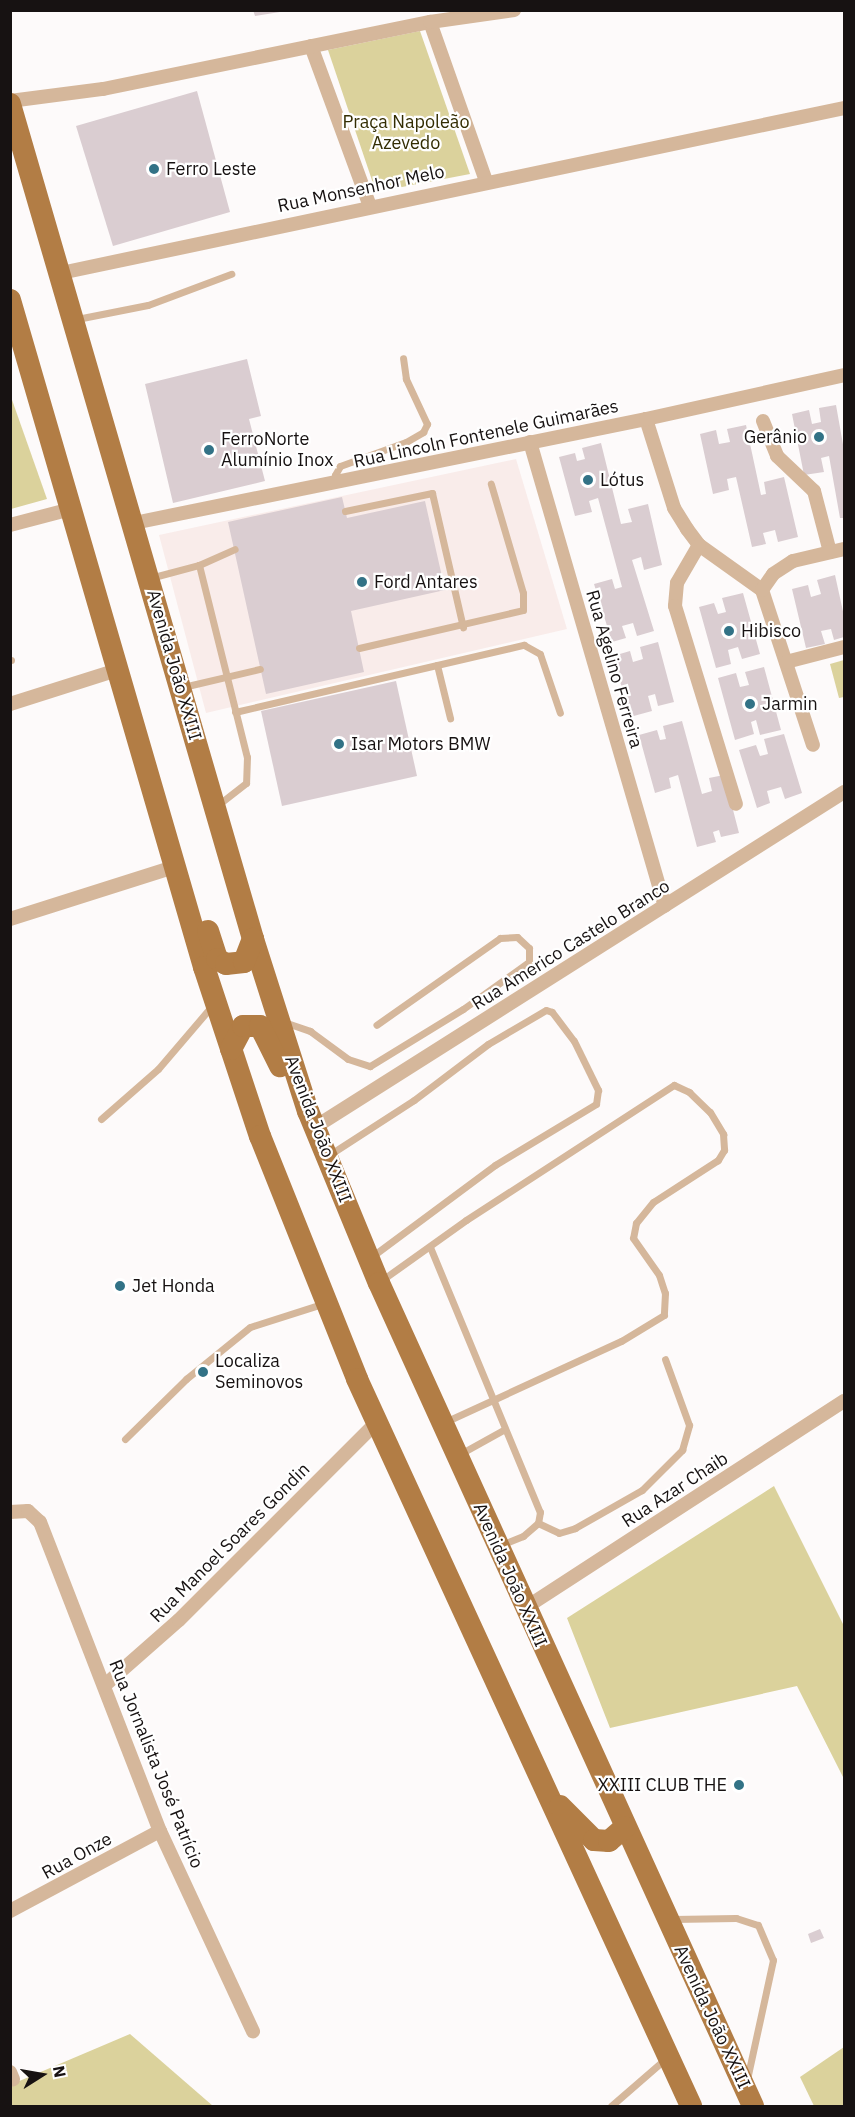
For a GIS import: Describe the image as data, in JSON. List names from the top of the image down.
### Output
{
  "streets": {
    "main road": ["Avenida João XXIII"],
    "street": [
      "Rua Monsenhor Melo",
      "Rua Lincoln Fontenele Guimarães",
      "Rua Agelino Ferreira",
      "Rua Americo Castelo Branco",
      "Rua Azar Chaib",
      "Rua Manoel Soares Gondin",
      "Rua Jornalista José Patrício",
      "Rua Onze"
    ]
  },
  "crossings": [
    ["Rua Monsenhor Melo", "Avenida João XXIII"],
    ["Rua Lincoln Fontenele Guimarães", "Avenida João XXIII"],
    ["Rua Lincoln Fontenele Guimarães", "Rua Agelino Ferreira"],
    ["Avenida João XXIII", "Rua Americo Castelo Branco"],
    ["Avenida João XXIII", "Rua Azar Chaib"],
    ["Rua Agelino Ferreira", "Rua Americo Castelo Branco"],
    ["Rua Manoel Soares Gondin", "Rua Jornalista José Patrício"],
    ["Rua Jornalista José Patrício", "Rua Onze"]
  ],
  "parks": ["Praça Napoleão Azevedo"],
  "places": [
    "Ferro Leste",
    "Gerânio",
    "FerroNorte Alumínio Inox",
    "Lótus",
    "Ford Antares",
    "Hibisco",
    "Jarmin",
    "Isar Motors BMW",
    "Jet Honda",
    "Localiza Seminovos",
    "XXIII CLUB THE"
  ],
  "north": "right"
}
